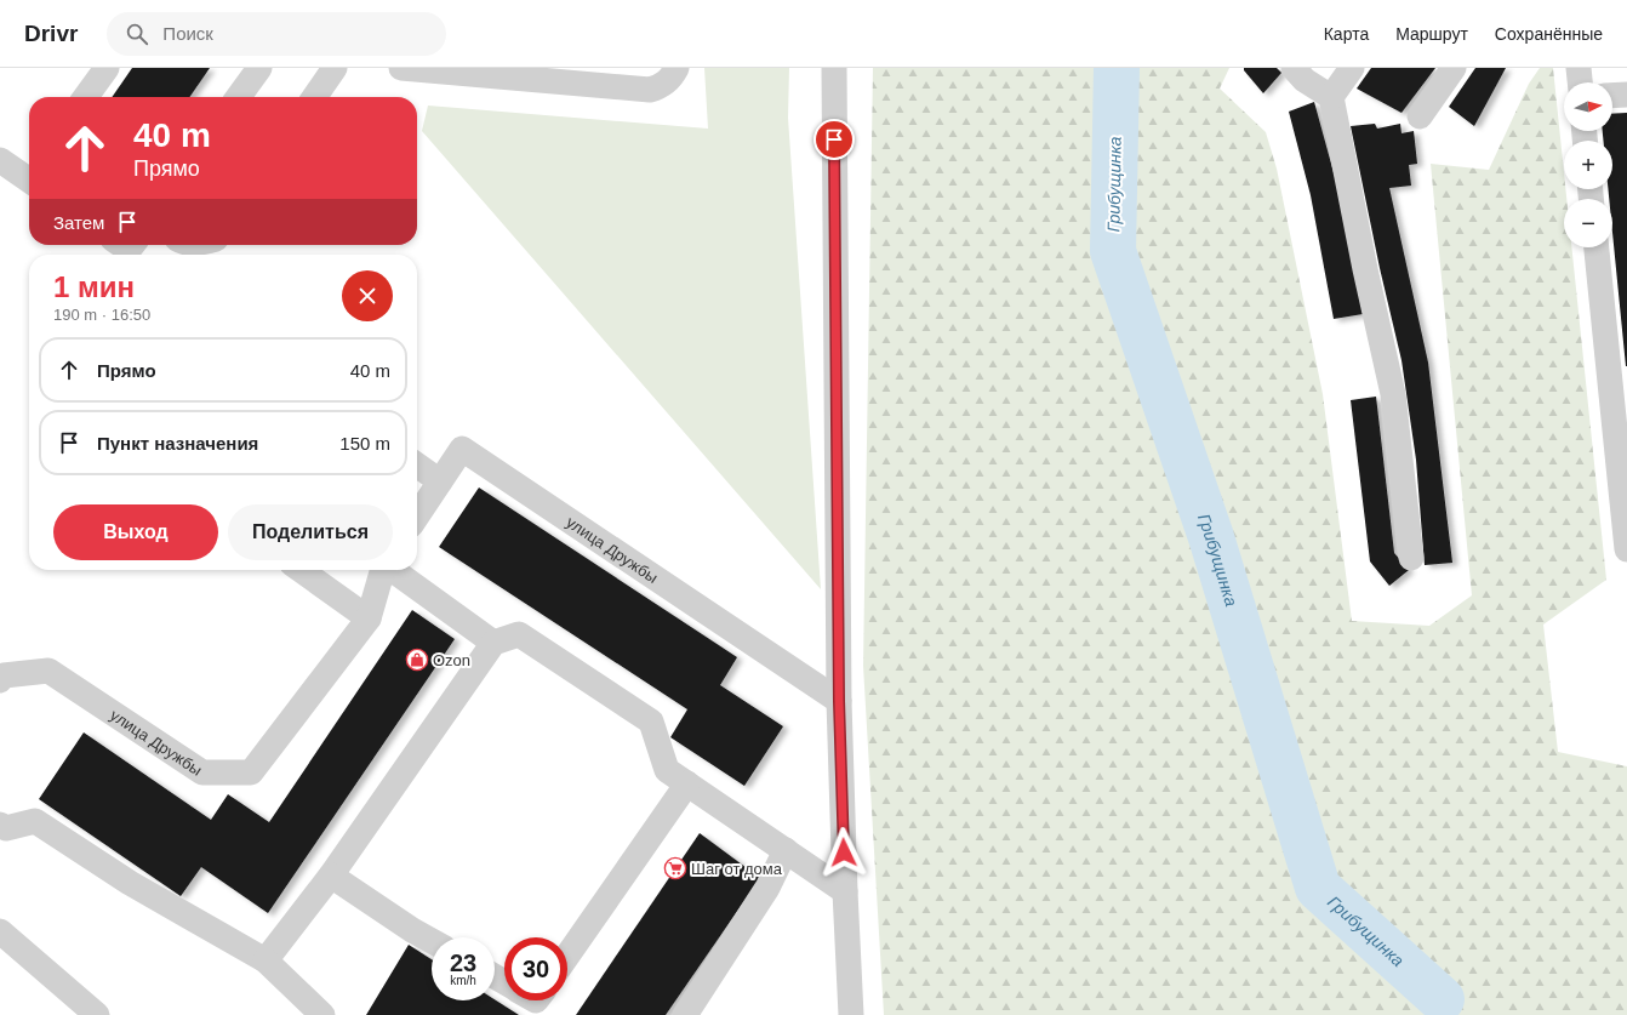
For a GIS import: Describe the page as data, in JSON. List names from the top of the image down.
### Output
{
  "streets": {
    "street": ["улица Дружбы"]
  },
  "water": ["Грибущинка"],
  "places": {
    "shop": ["Ozon"],
    "supermarket": ["Шаг от дома"]
  },
  "north": "right",
  "page": {
    "header": "Drivr",
    "search": "Поиск",
    "nav": ["Карта", "Маршрут", "Сохранённые"],
    "map_buttons": ["+", "−"],
    "turn": ["40 m", "Прямо"],
    "then": "Затем",
    "heading": ["1 мин", "190 m · 16:50"],
    "list": [
      {
        "name": "Прямо",
        "value": "40 m"
      },
      {
        "name": "Пункт назначения",
        "value": "150 m"
      }
    ],
    "buttons": ["Выход", "Поделиться"],
    "speed": "23 km/h",
    "limit": "30"
  }
}
